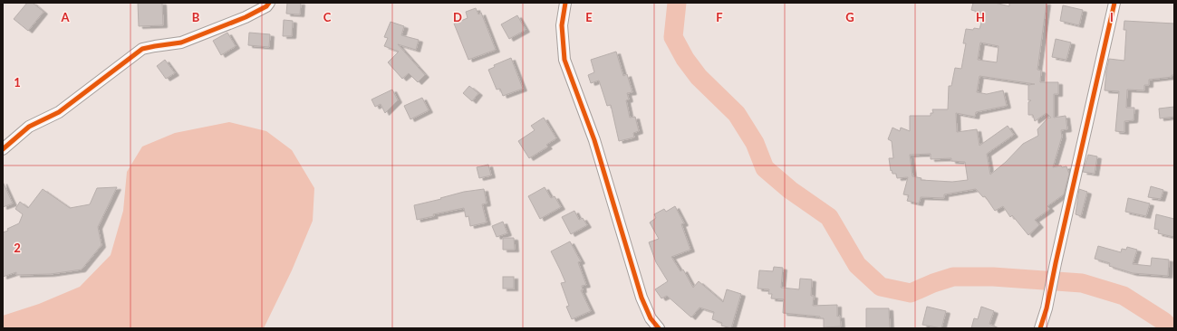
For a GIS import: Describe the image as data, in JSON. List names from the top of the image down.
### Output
{
  "grid": {
    "columns": [
      "A",
      "B",
      "C",
      "D",
      "E",
      "F",
      "G",
      "H",
      "I"
    ],
    "rows": ["1", "2"]
  }
}
